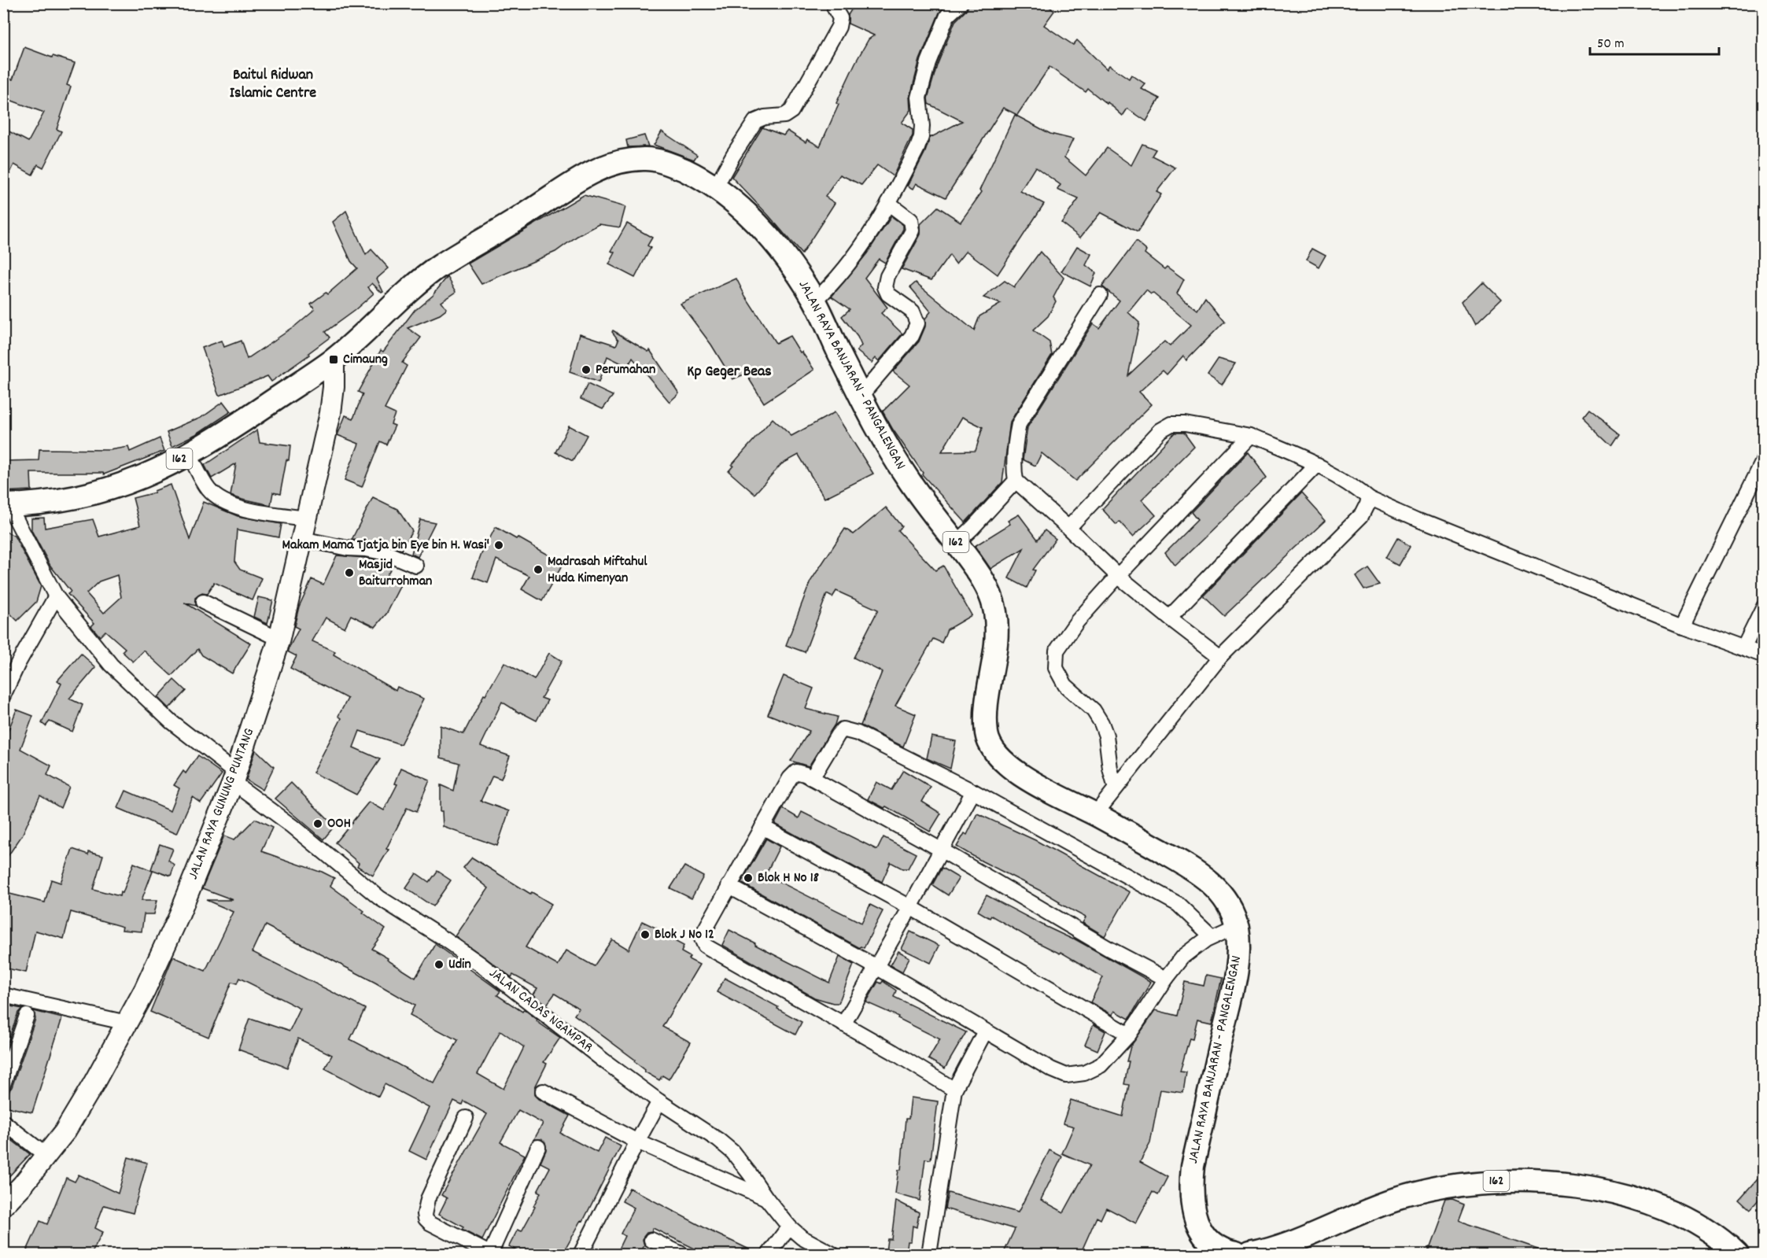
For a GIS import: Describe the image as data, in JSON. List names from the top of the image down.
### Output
{
  "streets": {
    "main road": ["JALAN RAYA BANJARAN - PANGALENGAN", "162"],
    "street": ["JALAN RAYA GUNUNG PUNTANG", "JALAN CADAS NGAMPAR"]
  },
  "crossings": [
    ["JALAN RAYA BANJARAN - PANGALENGAN", "JALAN RAYA GUNUNG PUNTANG"],
    ["JALAN RAYA BANJARAN - PANGALENGAN", "JALAN CADAS NGAMPAR"],
    ["JALAN RAYA GUNUNG PUNTANG", "JALAN CADAS NGAMPAR"]
  ],
  "districts": ["Baitul Ridwan Islamic Centre", "Kp Geger Beas"],
  "places": {
    "transit": ["Cimaung"],
    "other": [
      "Perumahan",
      "Makam Mama Tjatja bin Eye bin H. Wasi'",
      "Madrasah Miftahul Huda Kimenyan",
      "Masjid Baiturrohman",
      "OOH",
      "Blok H No 18",
      "Blok J No 12",
      "Udin"
    ]
  },
  "scale_bar": "50 m"
}
